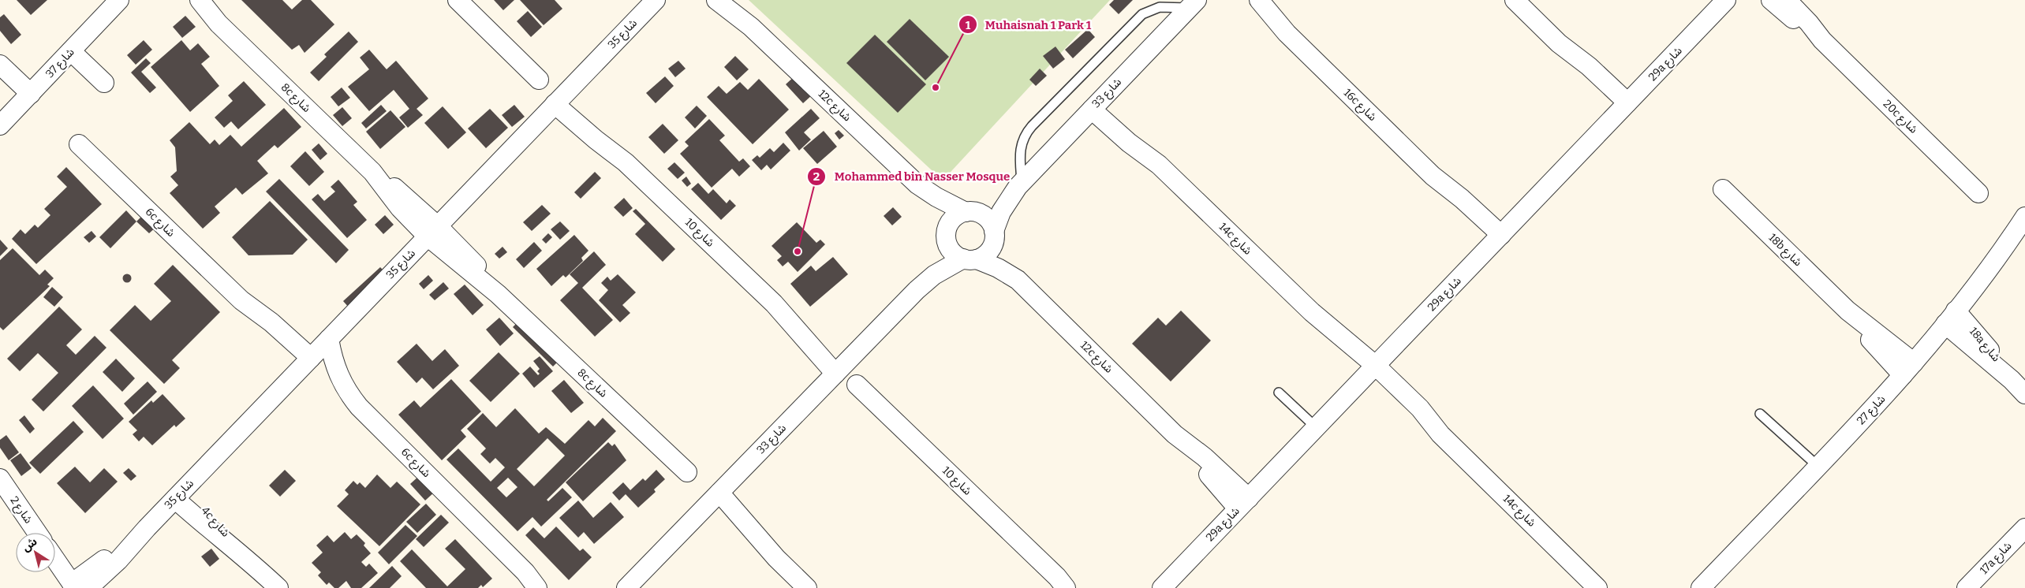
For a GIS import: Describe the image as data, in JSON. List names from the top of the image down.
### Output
{
  "streets": {
    "street": [
      "شارع 35",
      "شارع 37",
      "29a شارع",
      "شارع 33",
      "8c شارع",
      "16c شارع",
      "12c شارع",
      "20c شارع",
      "6c شارع",
      "شارع 10",
      "14c شارع",
      "18b شارع",
      "18a شارع",
      "شارع 27",
      "شارع 2",
      "4c شارع",
      "17a شارع"
    ]
  },
  "crossings": [
    ["شارع 35", "8c شارع"],
    ["شارع 35", "6c شارع"],
    ["شارع 35", "شارع 10"],
    ["شارع 35", "4c شارع"],
    ["29a شارع", "16c شارع"],
    ["29a شارع", "12c شارع"],
    ["29a شارع", "14c شارع"],
    ["شارع 33", "12c شارع"],
    ["شارع 33", "شارع 10"],
    ["شارع 33", "14c شارع"],
    ["18b شارع", "شارع 27"],
    ["18a شارع", "شارع 27"]
  ],
  "places": ["Muhaisnah 1 Park 1", "Mohammed bin Nasser Mosque"],
  "north": "top left"
}
